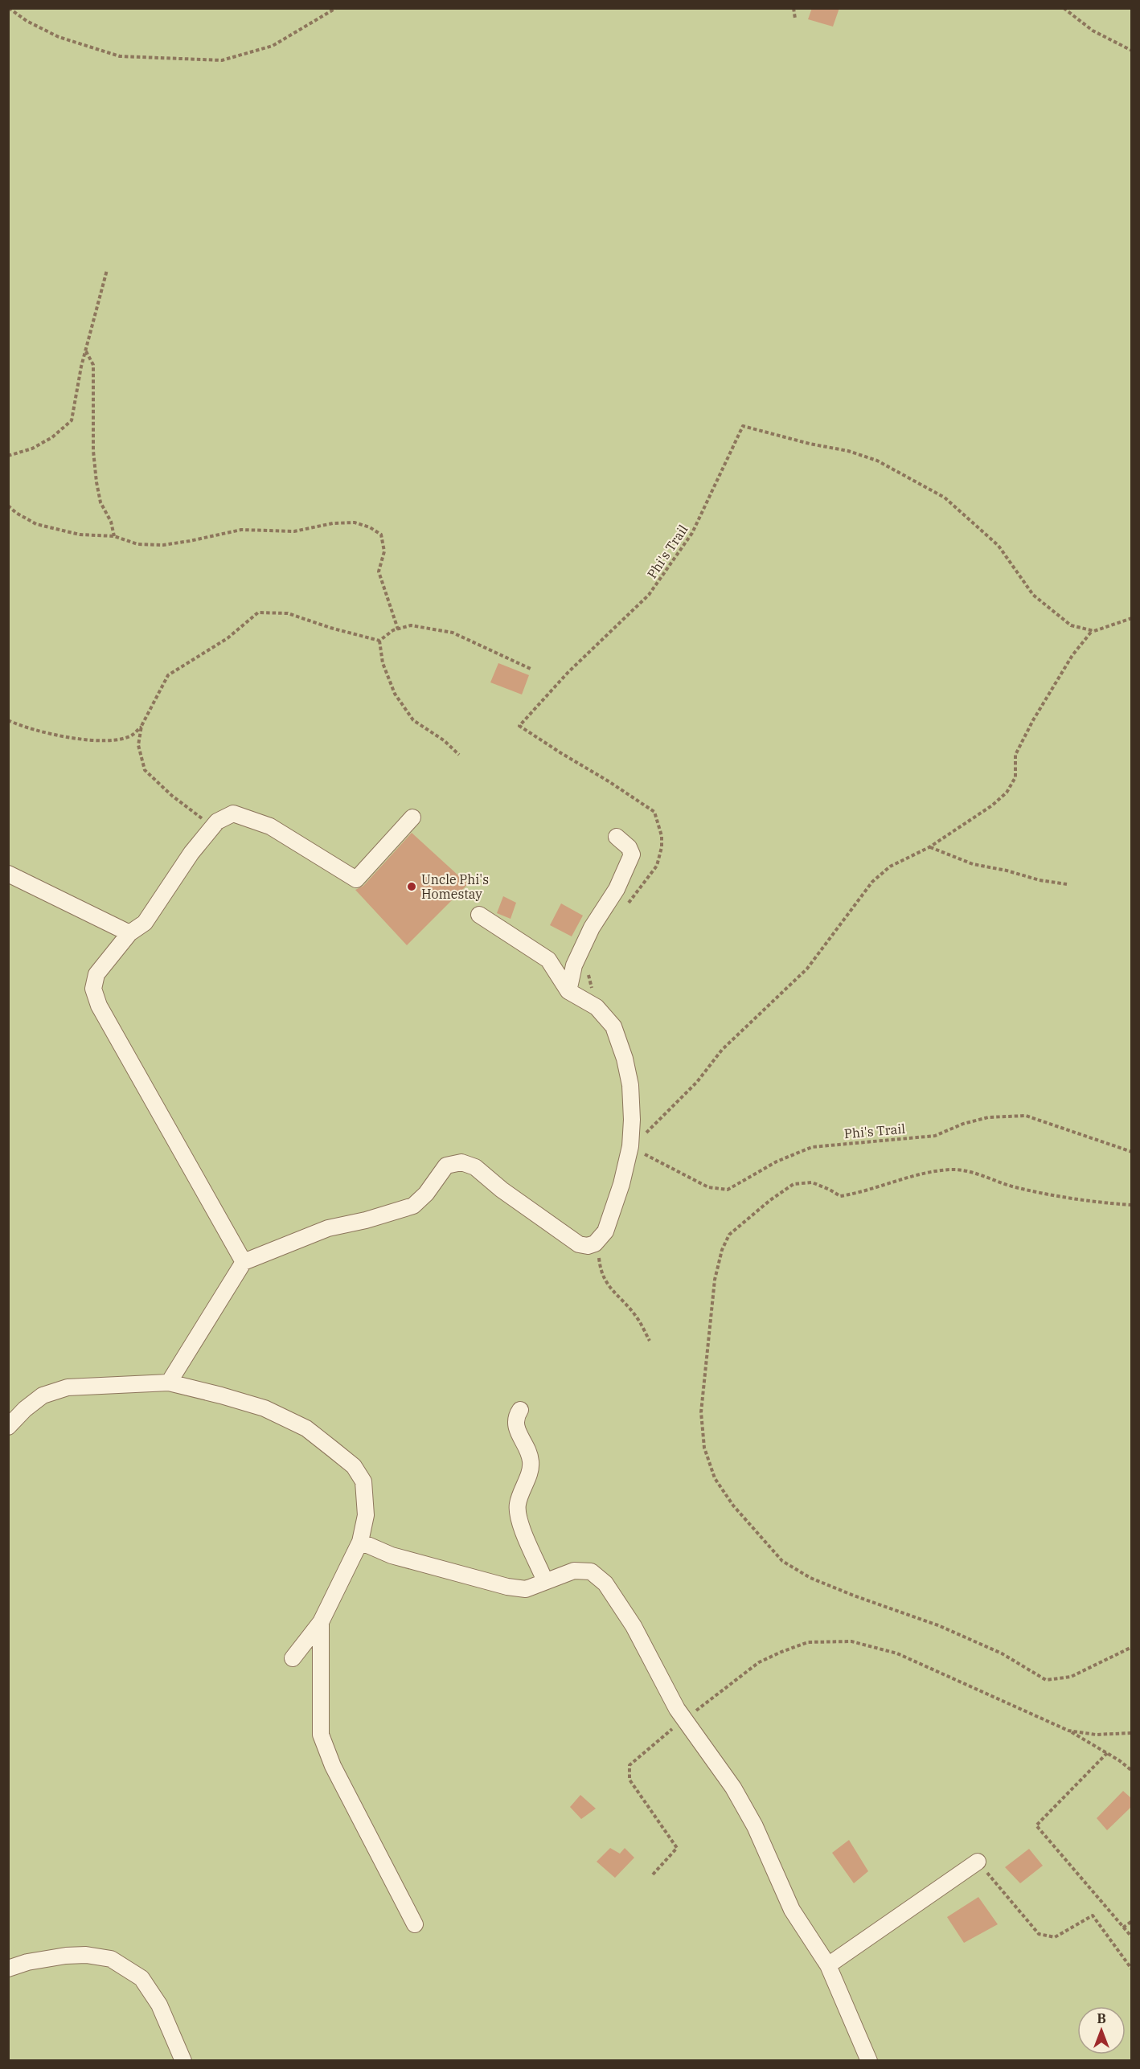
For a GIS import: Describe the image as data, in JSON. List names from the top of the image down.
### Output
{
  "streets": {
    "path": ["Phi's Trail"]
  },
  "places": ["Uncle Phi's Homestay"],
  "north": "top"
}
